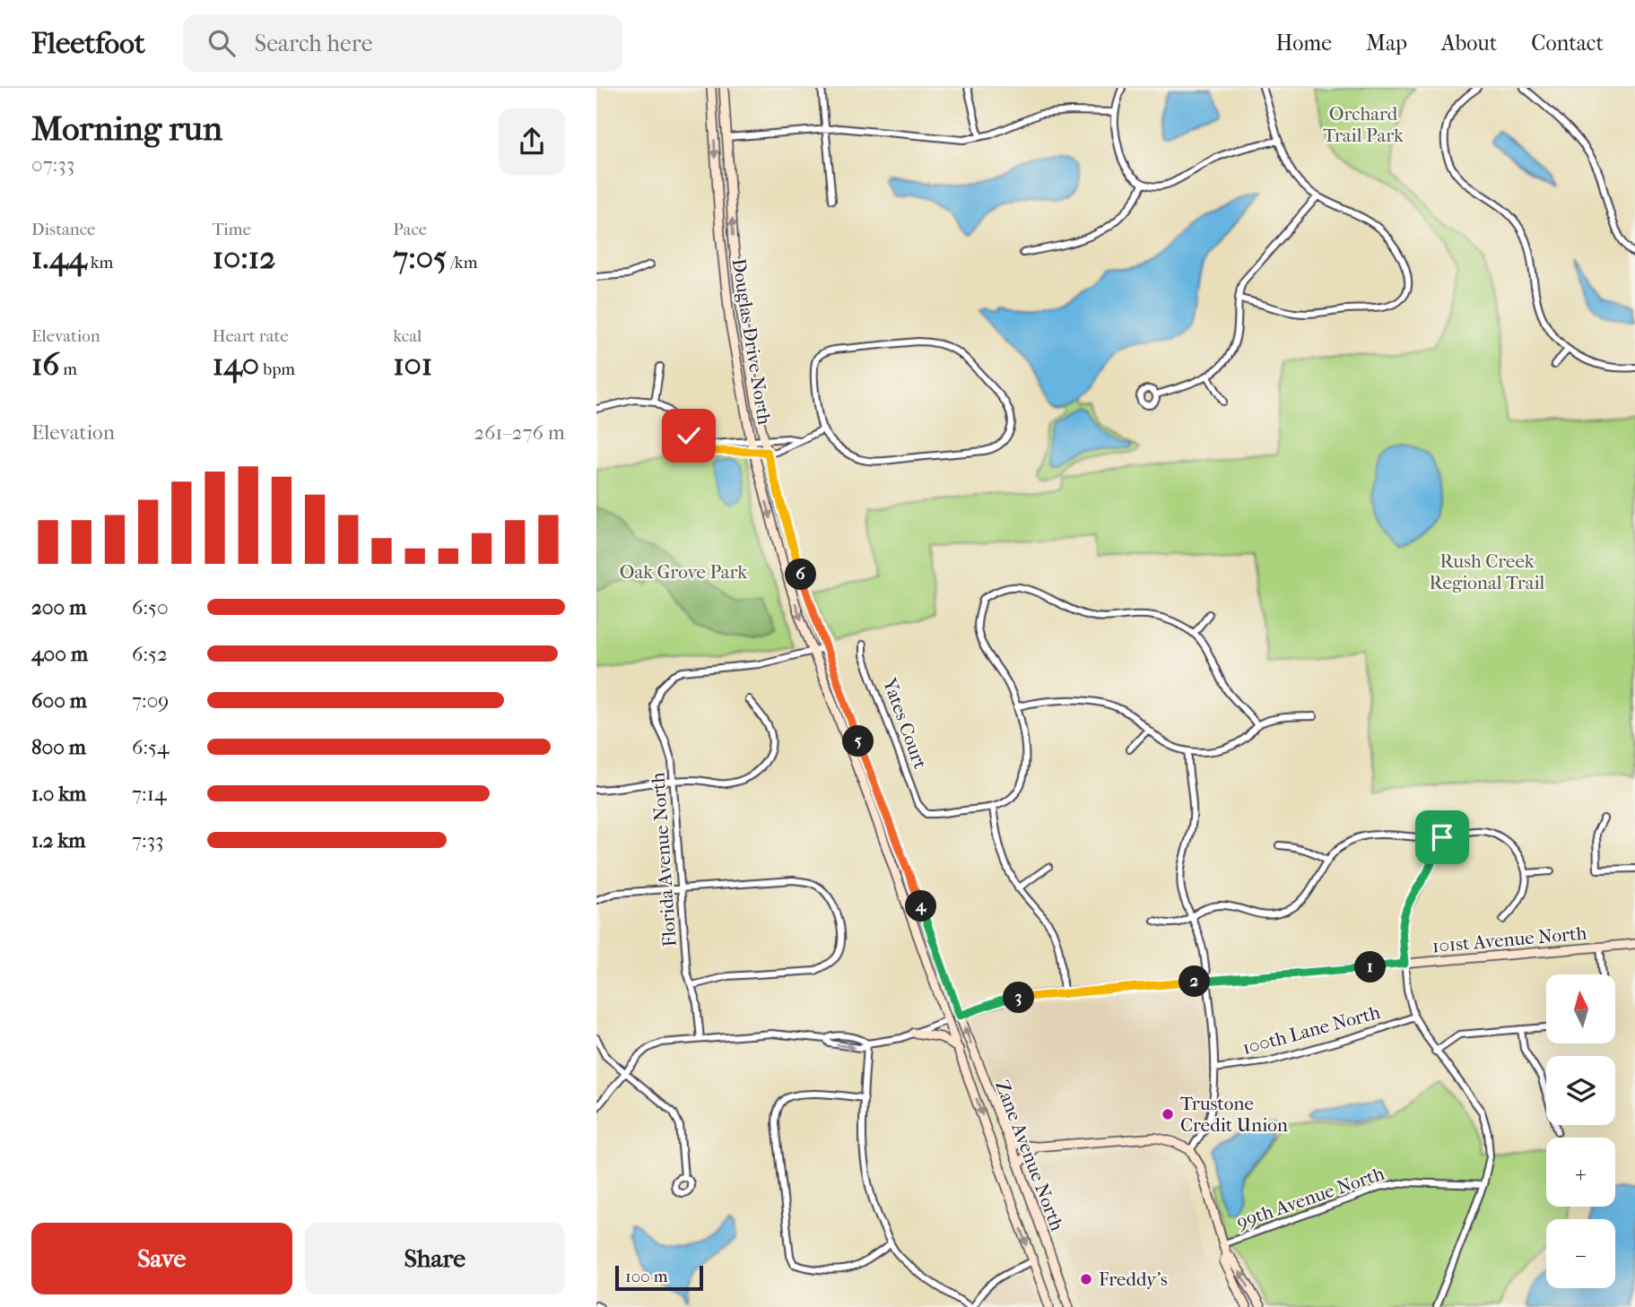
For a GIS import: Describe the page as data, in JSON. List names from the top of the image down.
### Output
{
  "streets": {
    "main road": ["Douglas Drive North", "101st Avenue North", "Zane Avenue North"],
    "street": [
      "Yates Court",
      "Florida Avenue North",
      "100th Lane North",
      "99th Avenue North"
    ]
  },
  "crossings": [
    ["Douglas Drive North", "Florida Avenue North"],
    ["Douglas Drive North", "101st Avenue North"],
    ["Douglas Drive North", "Zane Avenue North"],
    ["Florida Avenue North", "101st Avenue North"],
    ["101st Avenue North", "Zane Avenue North"]
  ],
  "parks": ["Orchard Trail Park", "Rush Creek Regional Trail", "Oak Grove Park"],
  "places": ["Trustone Credit Union", "Freddy's"],
  "scale_bar": "100 m",
  "north": "top",
  "page": {
    "header": "Fleetfoot",
    "search": "Search here",
    "nav": [
      "Home",
      "Map",
      "About",
      "Contact"
    ],
    "heading": ["Morning run", "07:33"],
    "stats": [
      ["Distance", "1.44 km"],
      ["Time", "10:12"],
      ["Pace", "7:05 /km"],
      ["Elevation", "16 m"],
      ["Heart rate", "140 bpm"],
      ["kcal", "101"]
    ],
    "chart": ["Elevation", "261–276 m"],
    "pins": [
      "6",
      "5",
      "4",
      "1",
      "2",
      "3"
    ],
    "list": [
      {
        "name": "200 m",
        "note": "6:50"
      },
      {
        "name": "400 m",
        "note": "6:52"
      },
      {
        "name": "600 m",
        "note": "7:09"
      },
      {
        "name": "800 m",
        "note": "6:54"
      },
      {
        "name": "1.0 km",
        "note": "7:14"
      },
      {
        "name": "1.2 km",
        "note": "7:33"
      }
    ],
    "map_buttons": ["+", "−"],
    "buttons": ["Save", "Share"],
    "scale": "100 m"
  }
}
